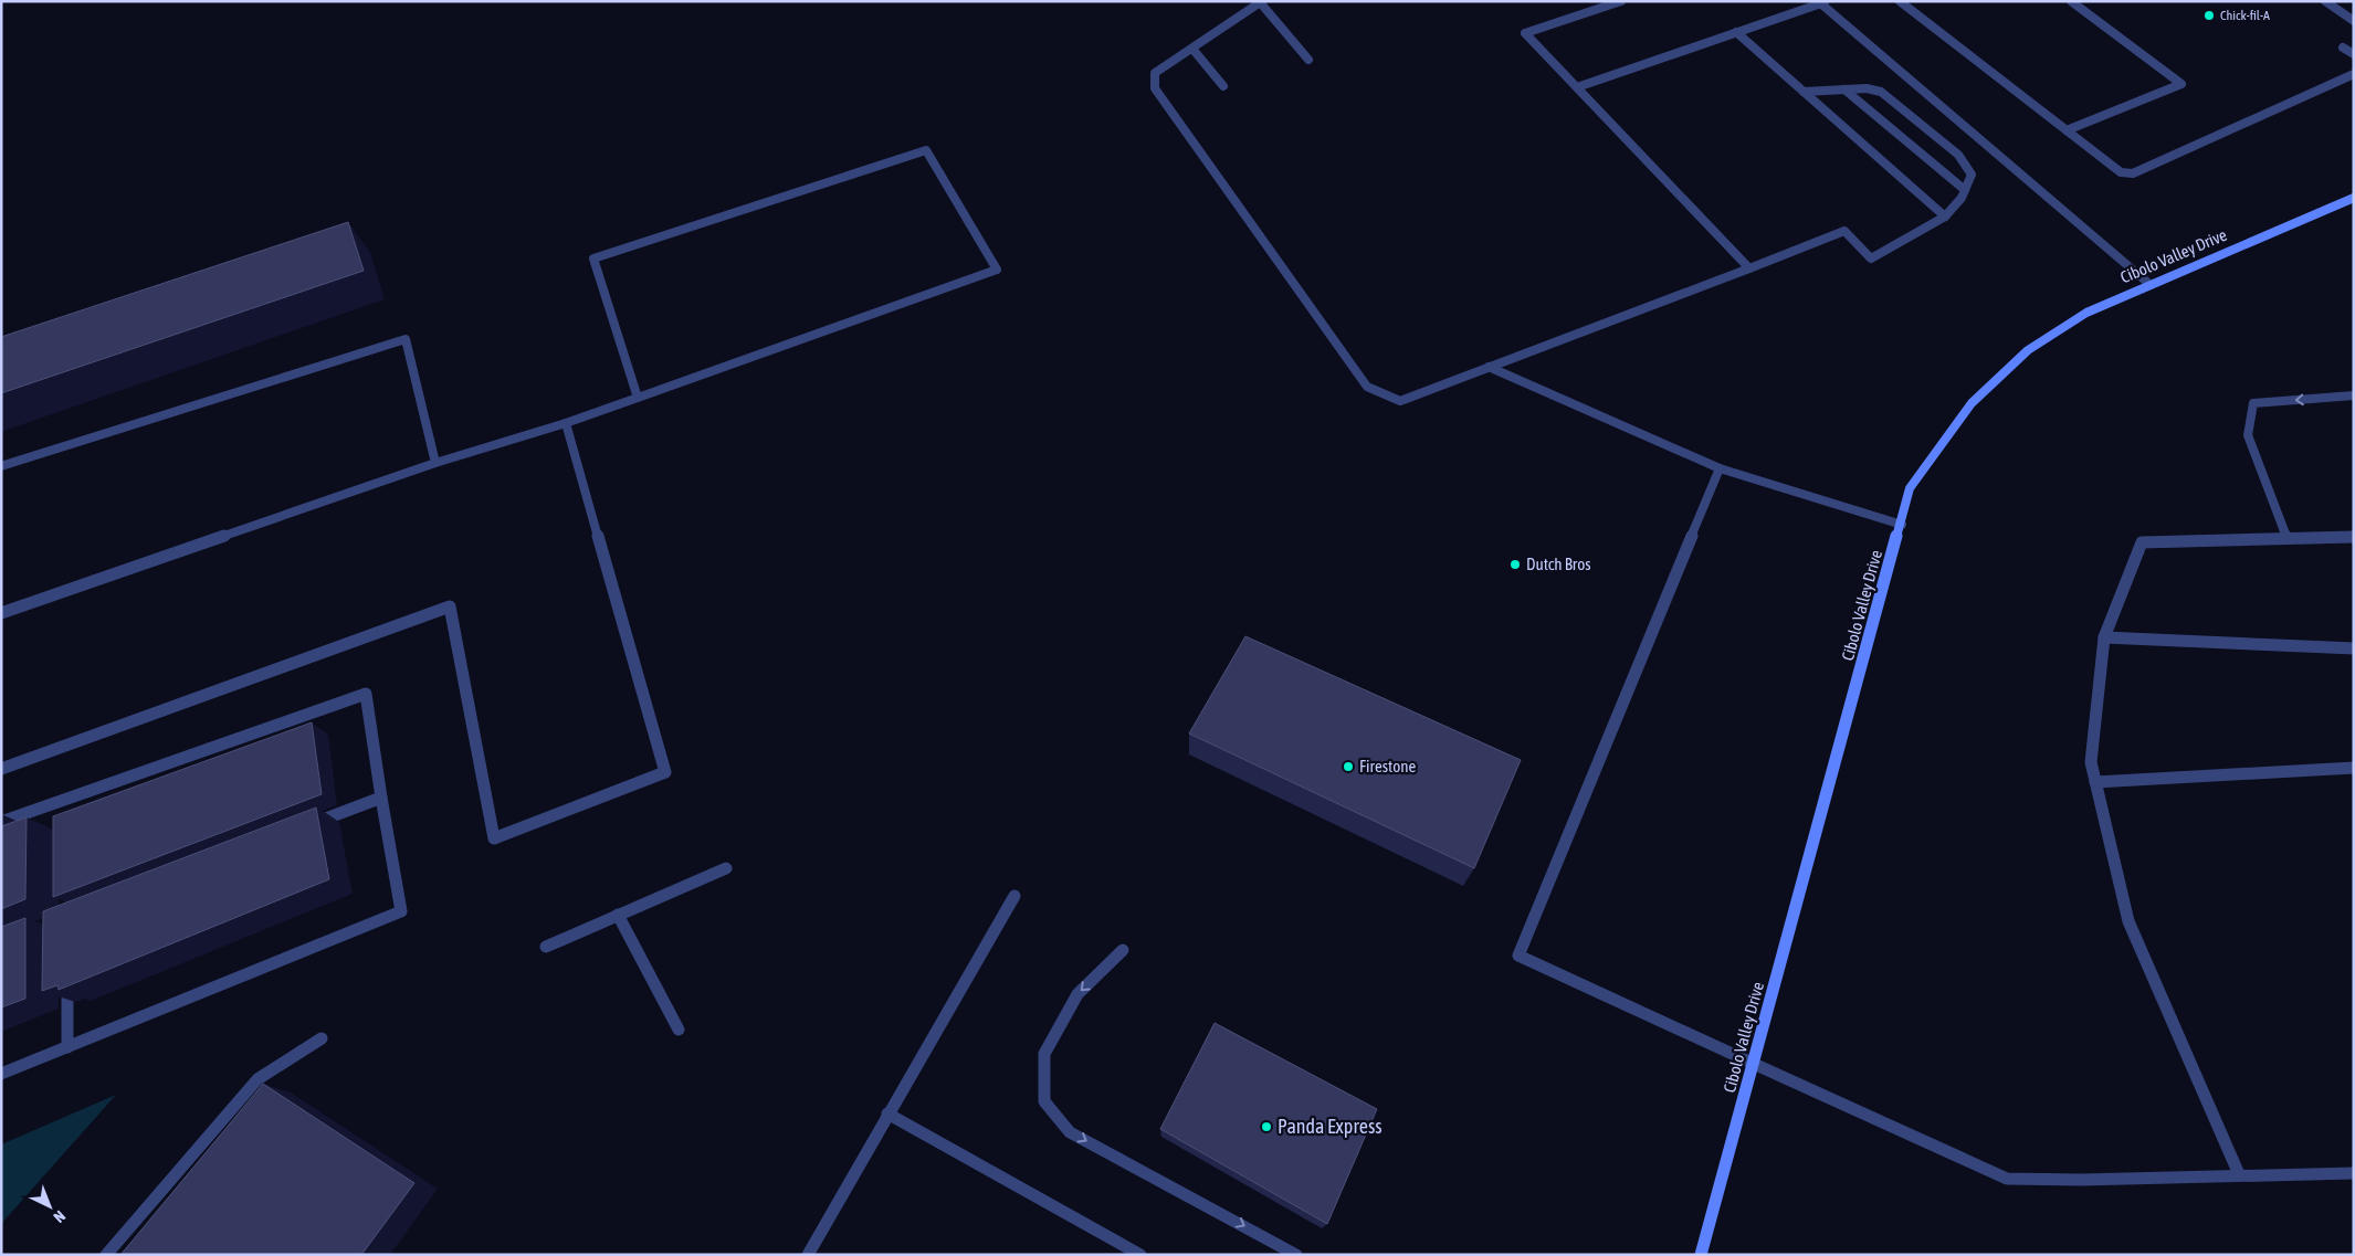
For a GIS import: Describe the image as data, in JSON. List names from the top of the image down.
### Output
{
  "streets": {
    "main road": ["Cibolo Valley Drive"]
  },
  "places": [
    "Chick-fil-A",
    "Dutch Bros",
    "Firestone",
    "Panda Express"
  ],
  "north": "bottom right"
}
